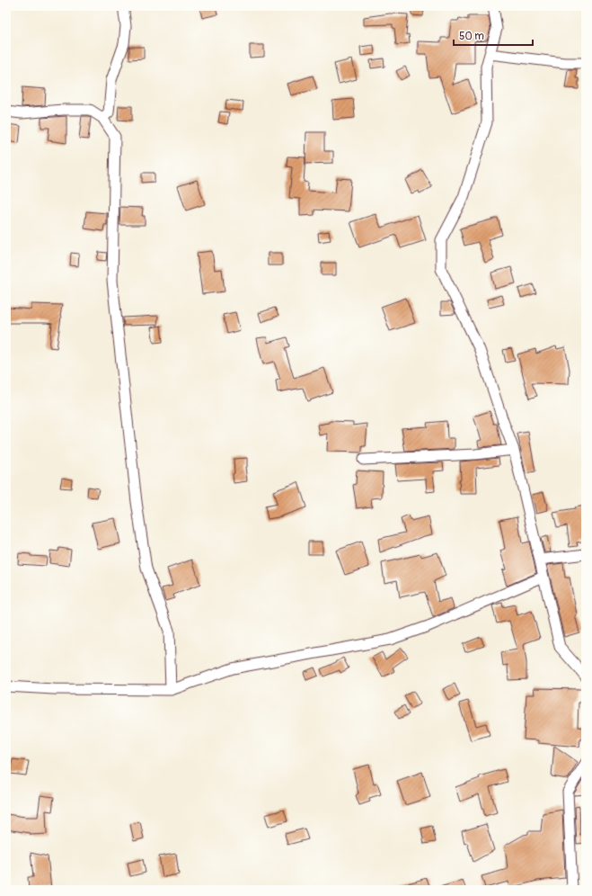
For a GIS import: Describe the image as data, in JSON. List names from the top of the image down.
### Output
{
  "scale_bar": "50 m"
}
